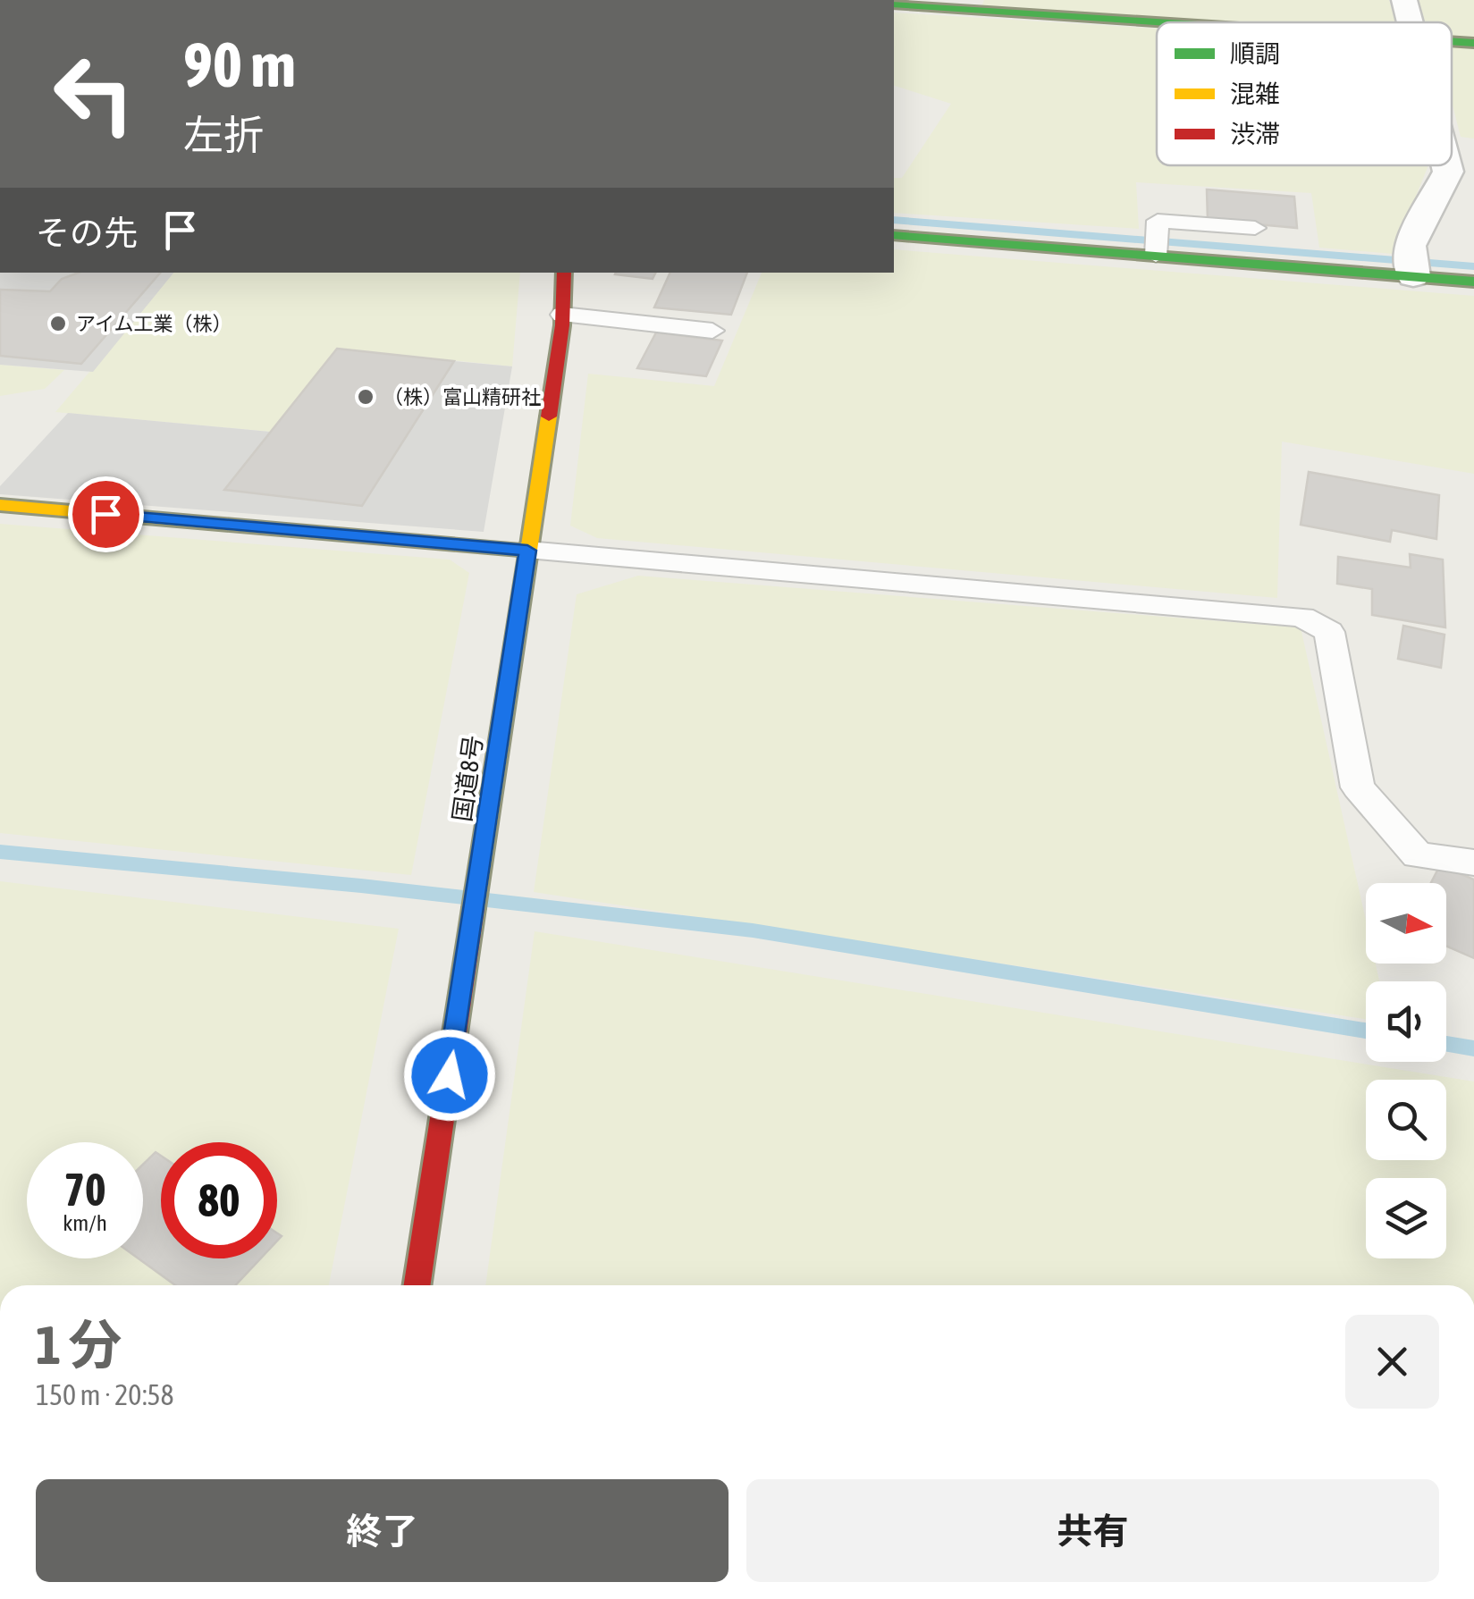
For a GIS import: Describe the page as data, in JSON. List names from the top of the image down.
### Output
{
  "streets": {
    "main road": ["国道8号"]
  },
  "places": ["アイム工業（株）", "（株）富山精研社"],
  "legend": ["順調", "混雑", "渋滞"],
  "north": "right",
  "page": {
    "turn": ["90 m", "左折"],
    "then": "その先",
    "speed": "70 km/h",
    "limit": "80",
    "heading": ["1 分", "150 m · 20:58"],
    "buttons": ["終了", "共有"]
  }
}
